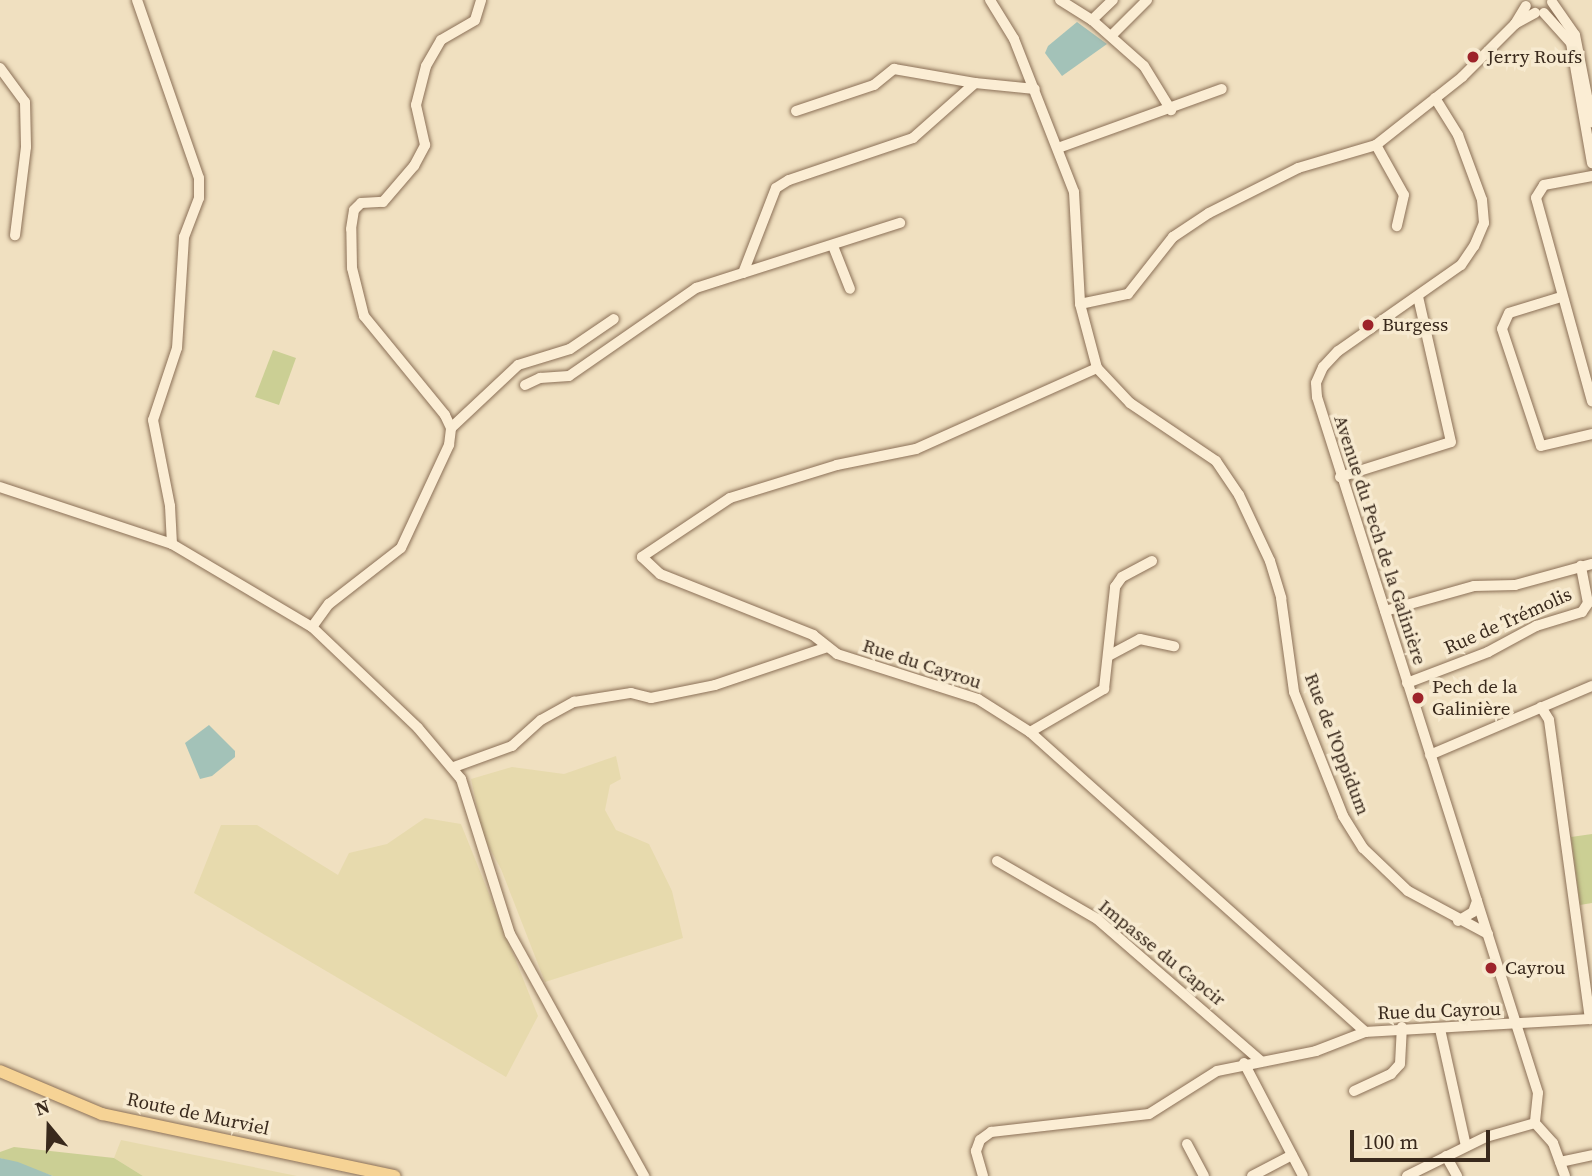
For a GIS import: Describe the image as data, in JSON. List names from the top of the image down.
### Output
{
  "streets": {
    "main road": ["Route de Murviel"],
    "street": [
      "Avenue du Pech de la Galinière",
      "Rue de Trémolis",
      "Rue du Cayrou",
      "Rue de l'Oppidum",
      "Impasse du Capcir"
    ]
  },
  "crossings": [
    ["Avenue du Pech de la Galinière", "Rue de Trémolis"],
    ["Avenue du Pech de la Galinière", "Rue du Cayrou"],
    ["Avenue du Pech de la Galinière", "Rue de l'Oppidum"],
    ["Rue du Cayrou", "Rue de l'Oppidum"]
  ],
  "places": [
    "Jerry Roufs",
    "Burgess",
    "Pech de la Galinière",
    "Cayrou"
  ],
  "scale_bar": "100 m",
  "north": "top"
}
